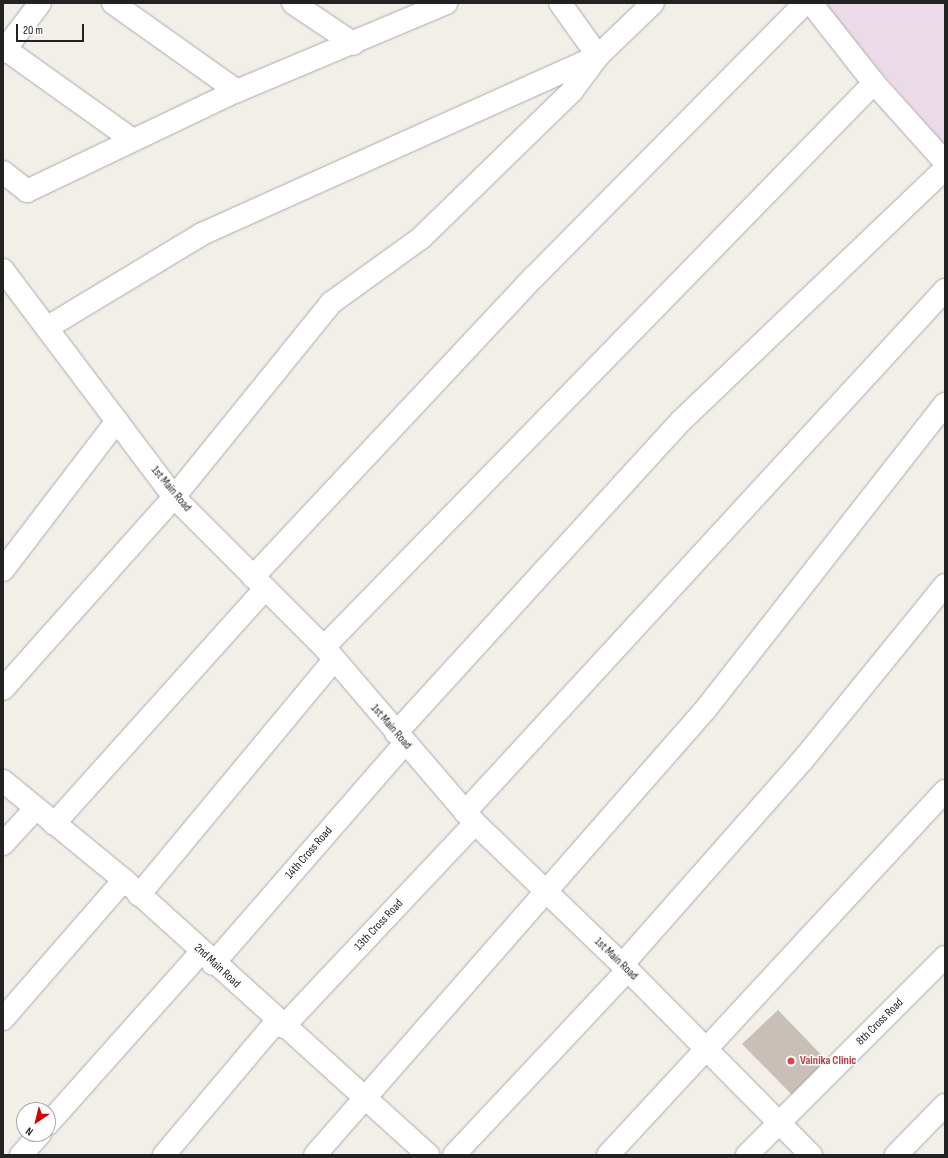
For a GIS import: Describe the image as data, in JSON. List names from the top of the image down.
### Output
{
  "streets": {
    "street": [
      "1st Main Road",
      "14th Cross Road",
      "13th Cross Road",
      "2nd Main Road",
      "8th Cross Road"
    ]
  },
  "crossings": [
    ["1st Main Road", "14th Cross Road"],
    ["1st Main Road", "13th Cross Road"],
    ["1st Main Road", "8th Cross Road"],
    ["14th Cross Road", "2nd Main Road"],
    ["13th Cross Road", "2nd Main Road"]
  ],
  "places": ["Vainika Clinic"],
  "scale_bar": "20 m",
  "north": "bottom left"
}
